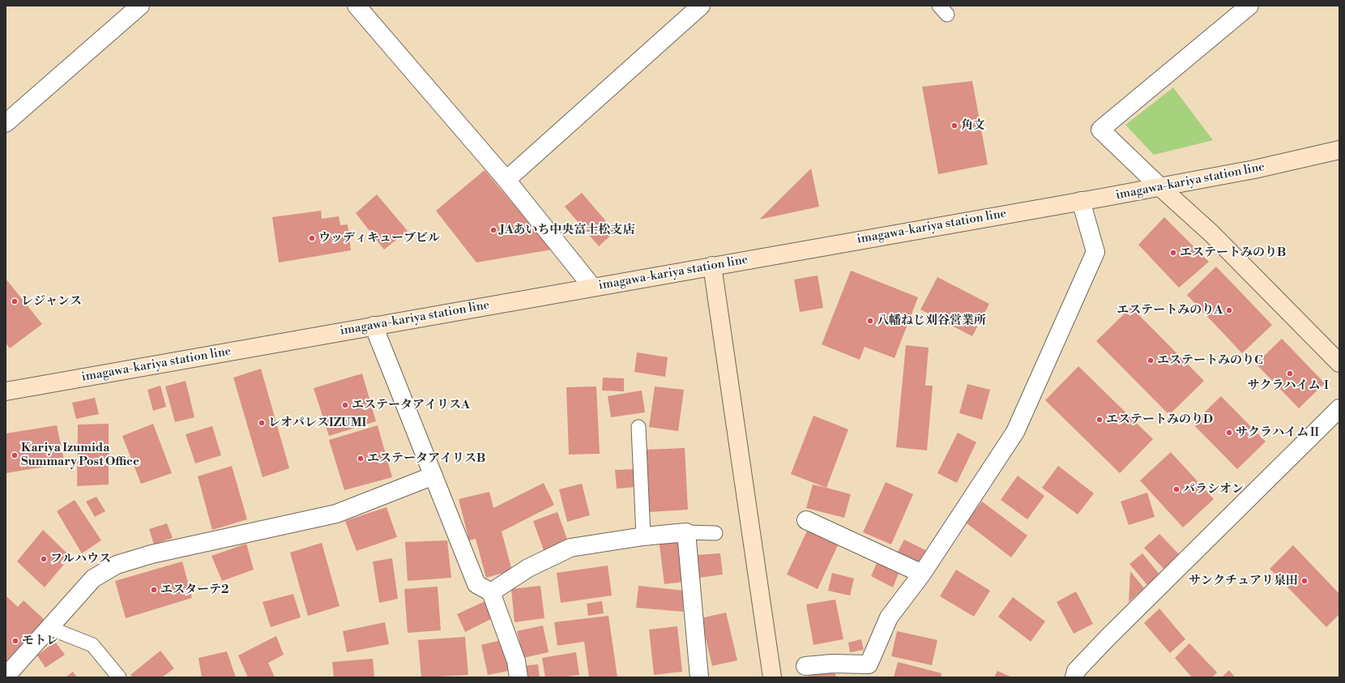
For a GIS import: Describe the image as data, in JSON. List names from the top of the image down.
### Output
{
  "streets": {
    "main road": ["imagawa-kariya station line"]
  },
  "places": [
    "角文",
    "JAあいち中央富士松支店",
    "ウッディキューブビル",
    "エステートみのりB",
    "レジャンス",
    "エステートみのりA",
    "八幡ねじ刈谷営業所",
    "エステートみのりC",
    "サクラハイムⅠ",
    "エステータアイリスA",
    "エステートみのりD",
    "レオパレスIZUMI",
    "サクラハイムⅡ",
    "Kariya Izumida Summary Post Office",
    "エステータアイリスB",
    "パラシオン",
    "フルハウス",
    "サンクチュアリ泉田",
    "エスターテ2",
    "モトレ"
  ]
}
